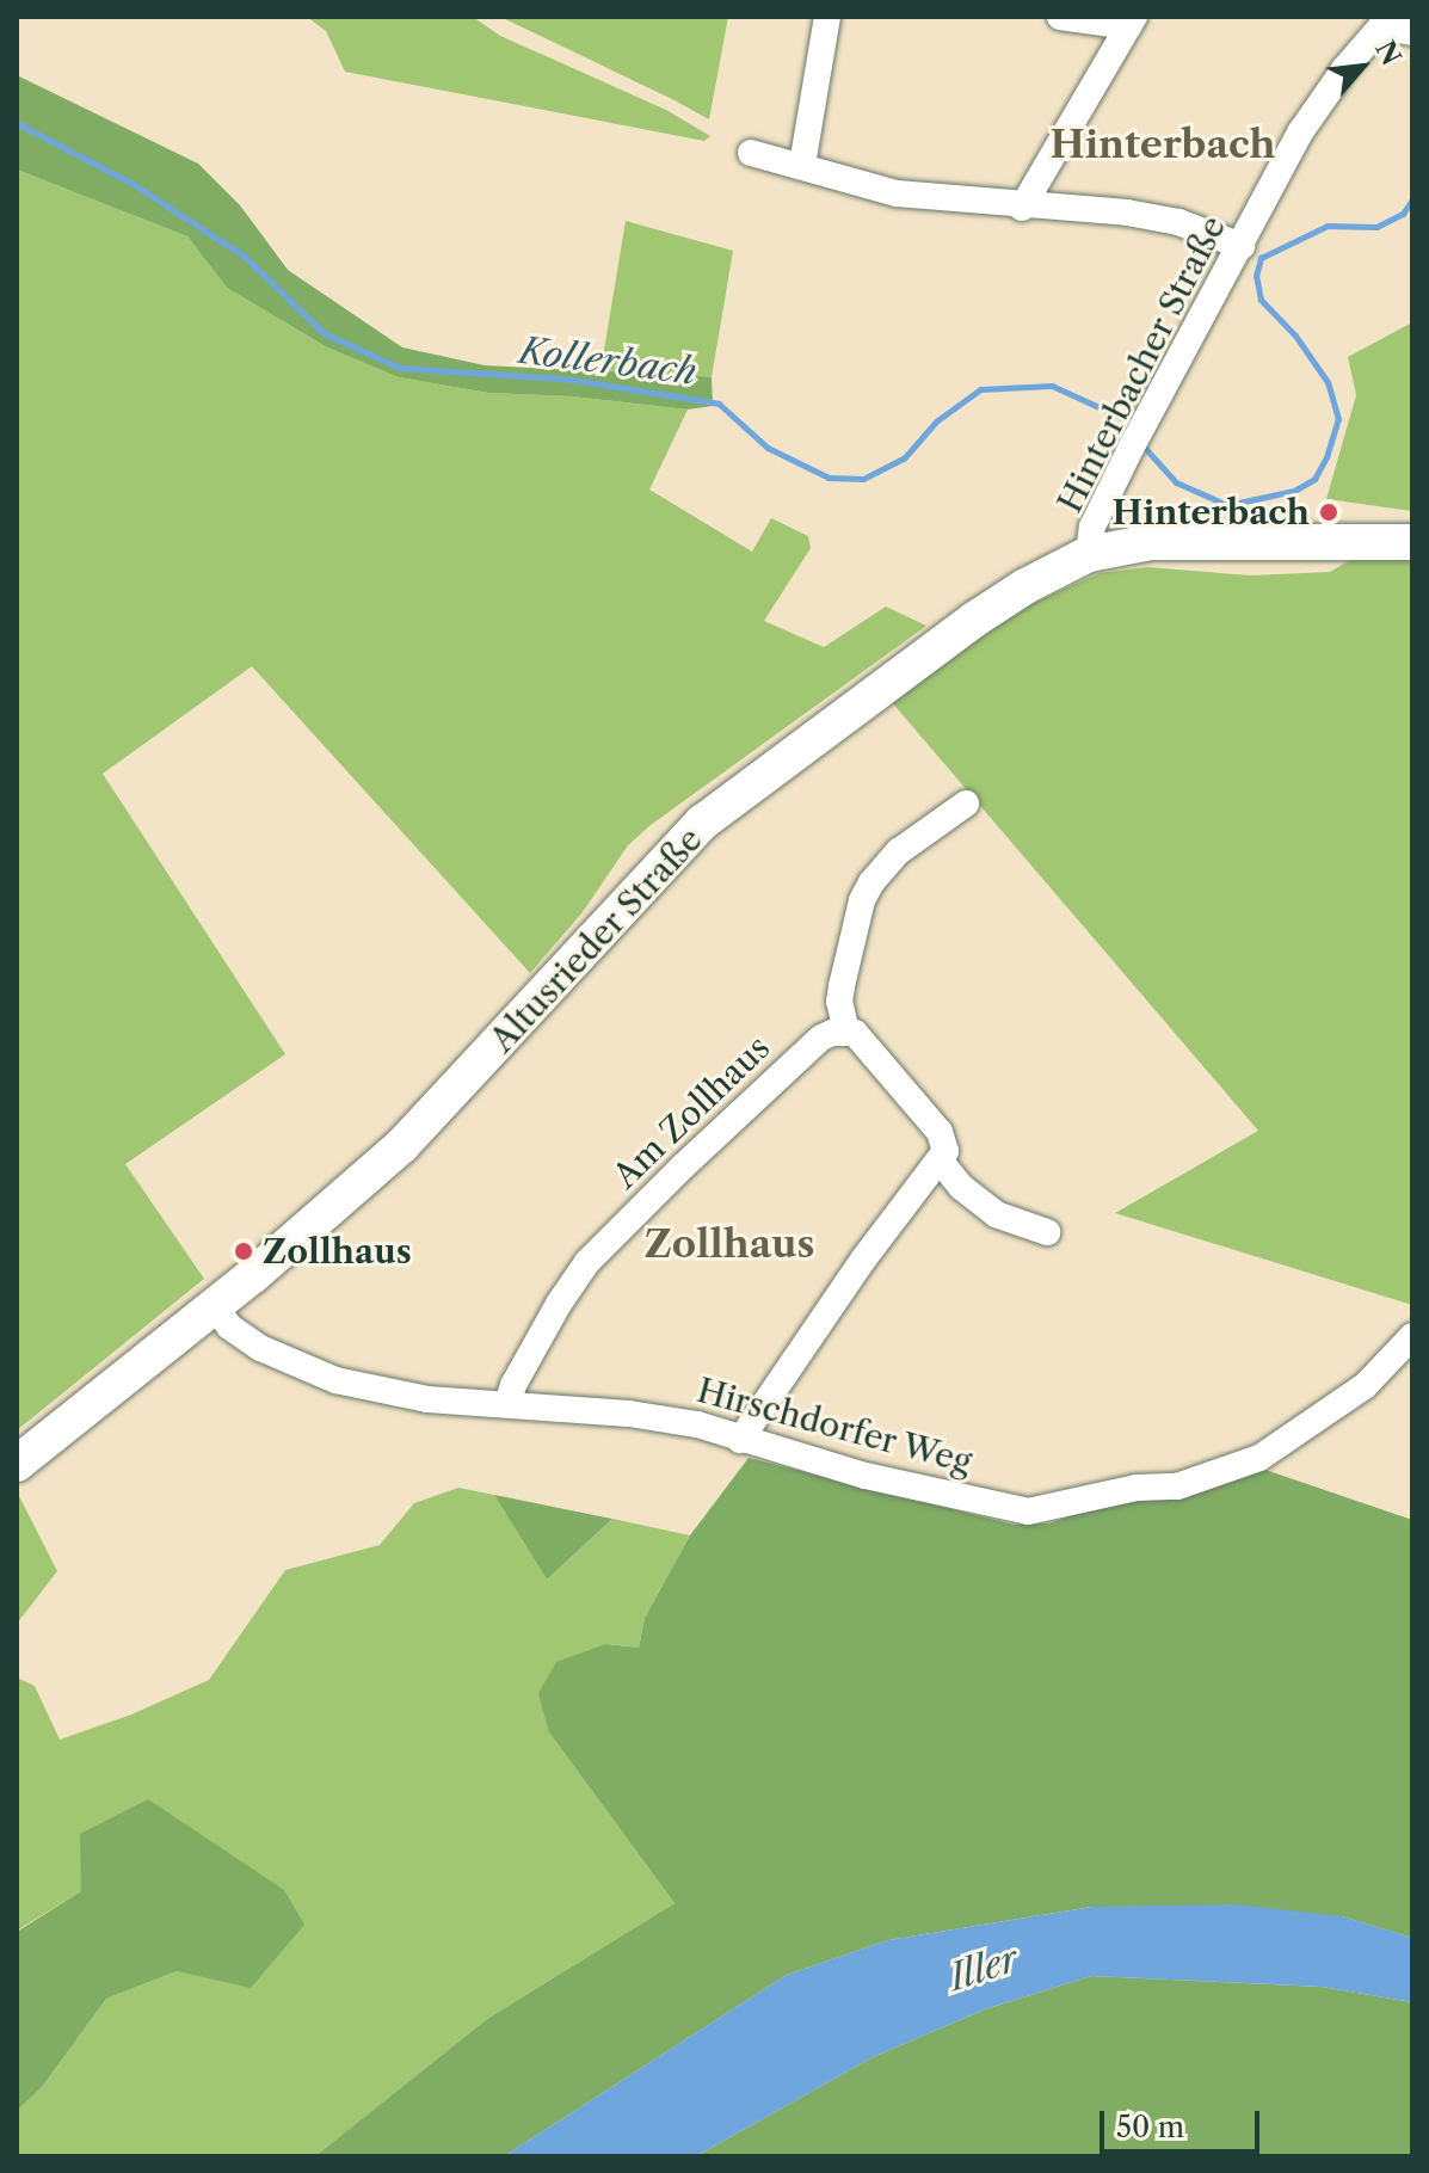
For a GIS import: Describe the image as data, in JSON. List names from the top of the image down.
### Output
{
  "streets": {
    "main road": ["Altusrieder Straße"],
    "street": ["Hinterbacher Straße", "Am Zollhaus", "Hirschdorfer Weg"]
  },
  "crossings": [
    ["Hinterbacher Straße", "Altusrieder Straße"],
    ["Altusrieder Straße", "Hirschdorfer Weg"],
    ["Am Zollhaus", "Hirschdorfer Weg"]
  ],
  "districts": ["Hinterbach", "Zollhaus"],
  "water": ["Kollerbach", "Iller"],
  "places": ["Hinterbach", "Zollhaus"],
  "scale_bar": "50 m",
  "north": "top right"
}
